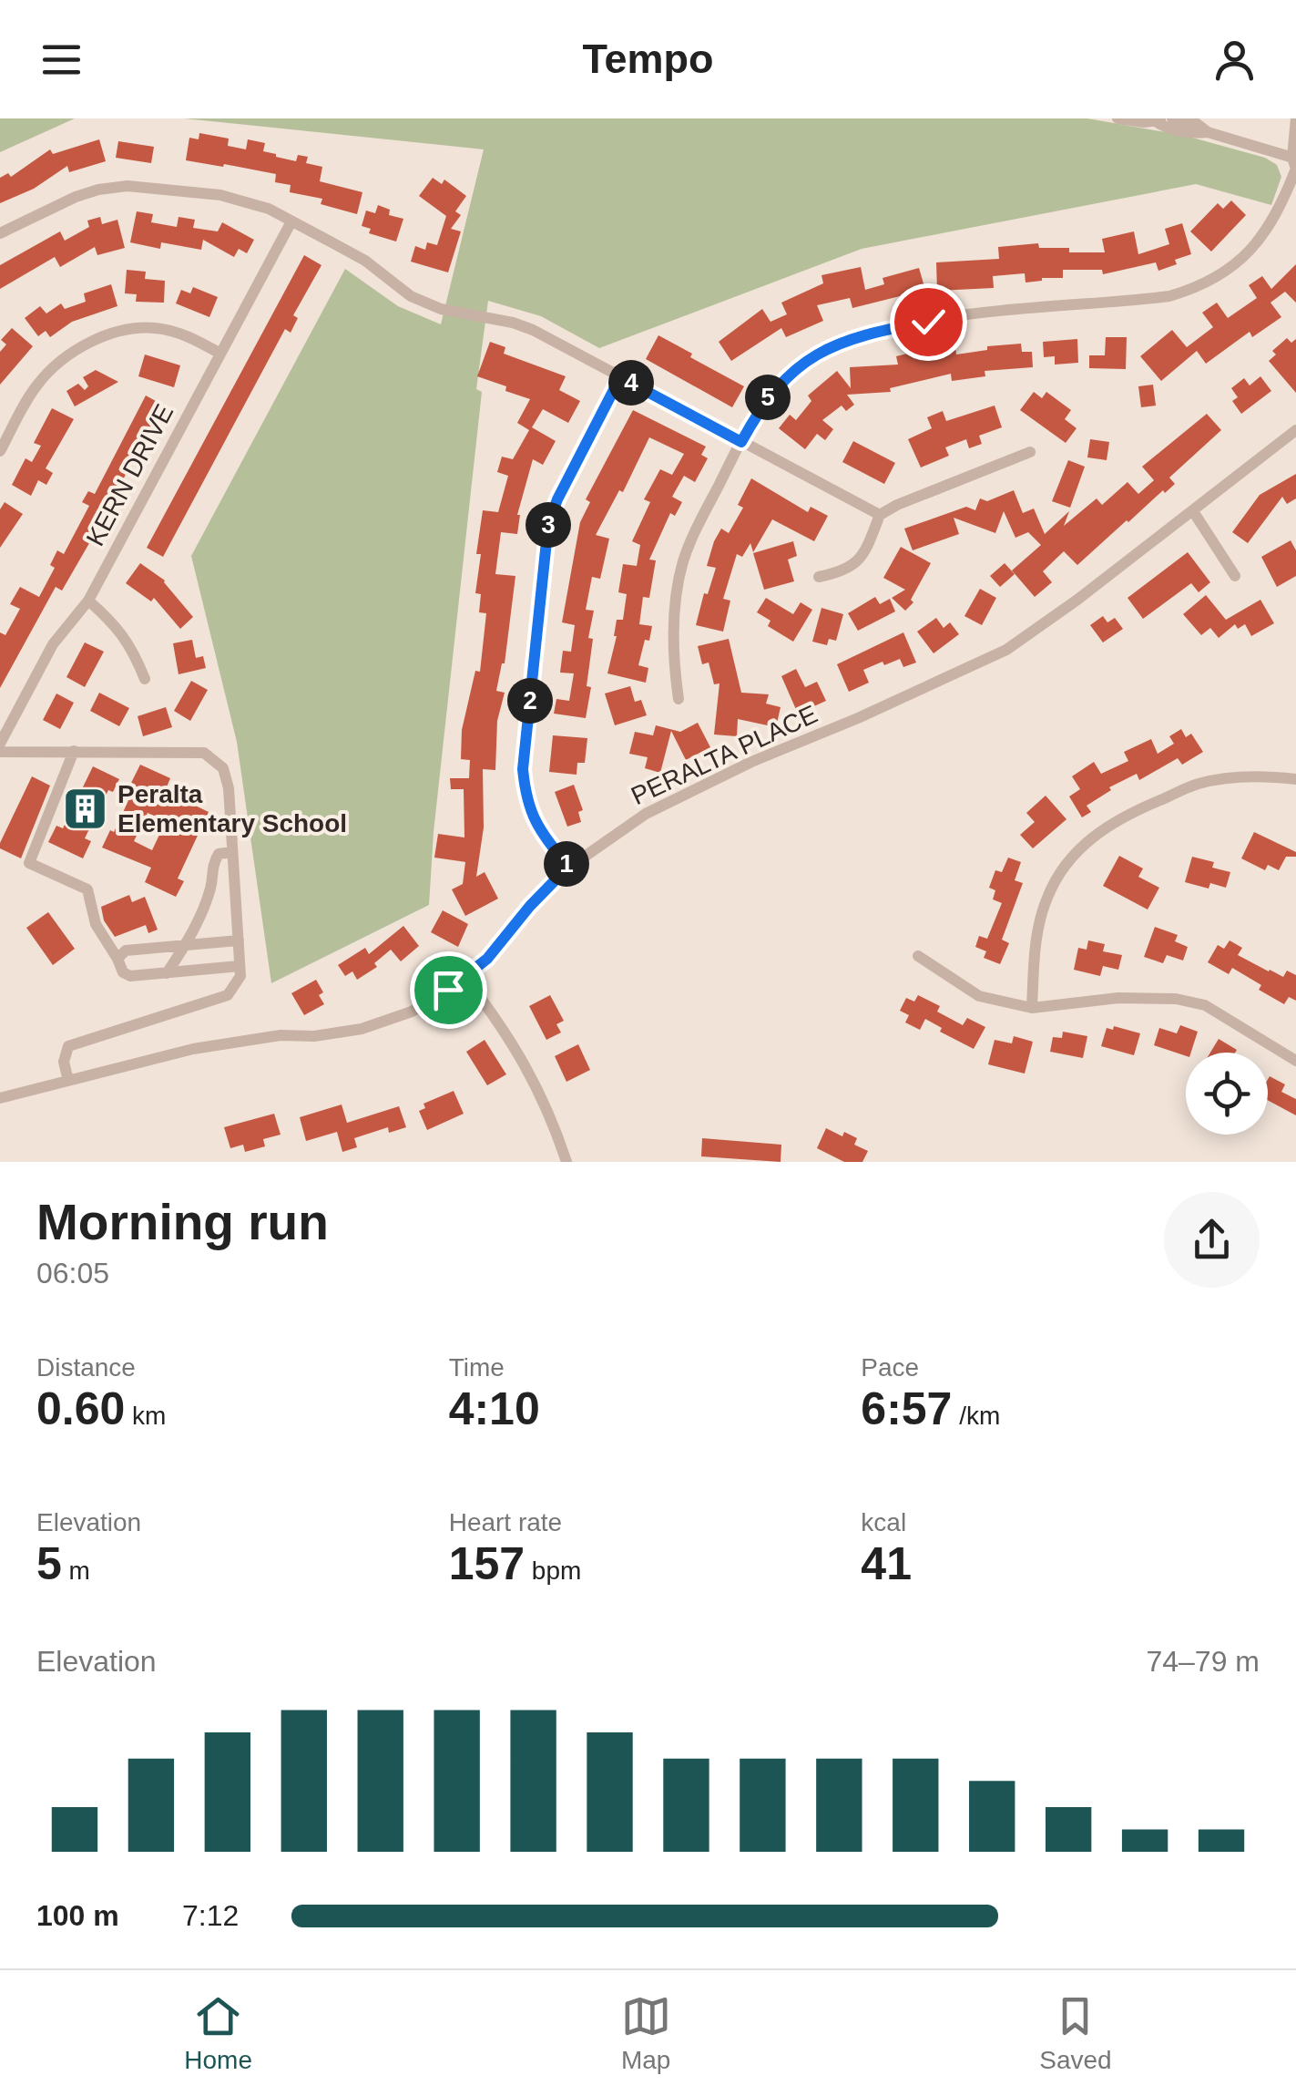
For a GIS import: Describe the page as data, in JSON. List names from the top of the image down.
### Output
{
  "streets": {
    "street": ["KERN DRIVE", "PERALTA PLACE"]
  },
  "places": {
    "building": ["Peralta Elementary School"]
  },
  "page": {
    "header": "Tempo",
    "pins": [
      "4",
      "5",
      "3",
      "2",
      "1"
    ],
    "heading": ["Morning run", "06:05"],
    "stats": [
      ["Distance", "0.60 km"],
      ["Time", "4:10"],
      ["Pace", "6:57 /km"],
      ["Elevation", "5 m"],
      ["Heart rate", "157 bpm"],
      ["kcal", "41"]
    ],
    "chart": ["Elevation", "74–79 m"],
    "list": [
      {
        "name": "100 m",
        "note": "7:12"
      }
    ],
    "tabs": ["Home", "Map", "Saved"]
  }
}
